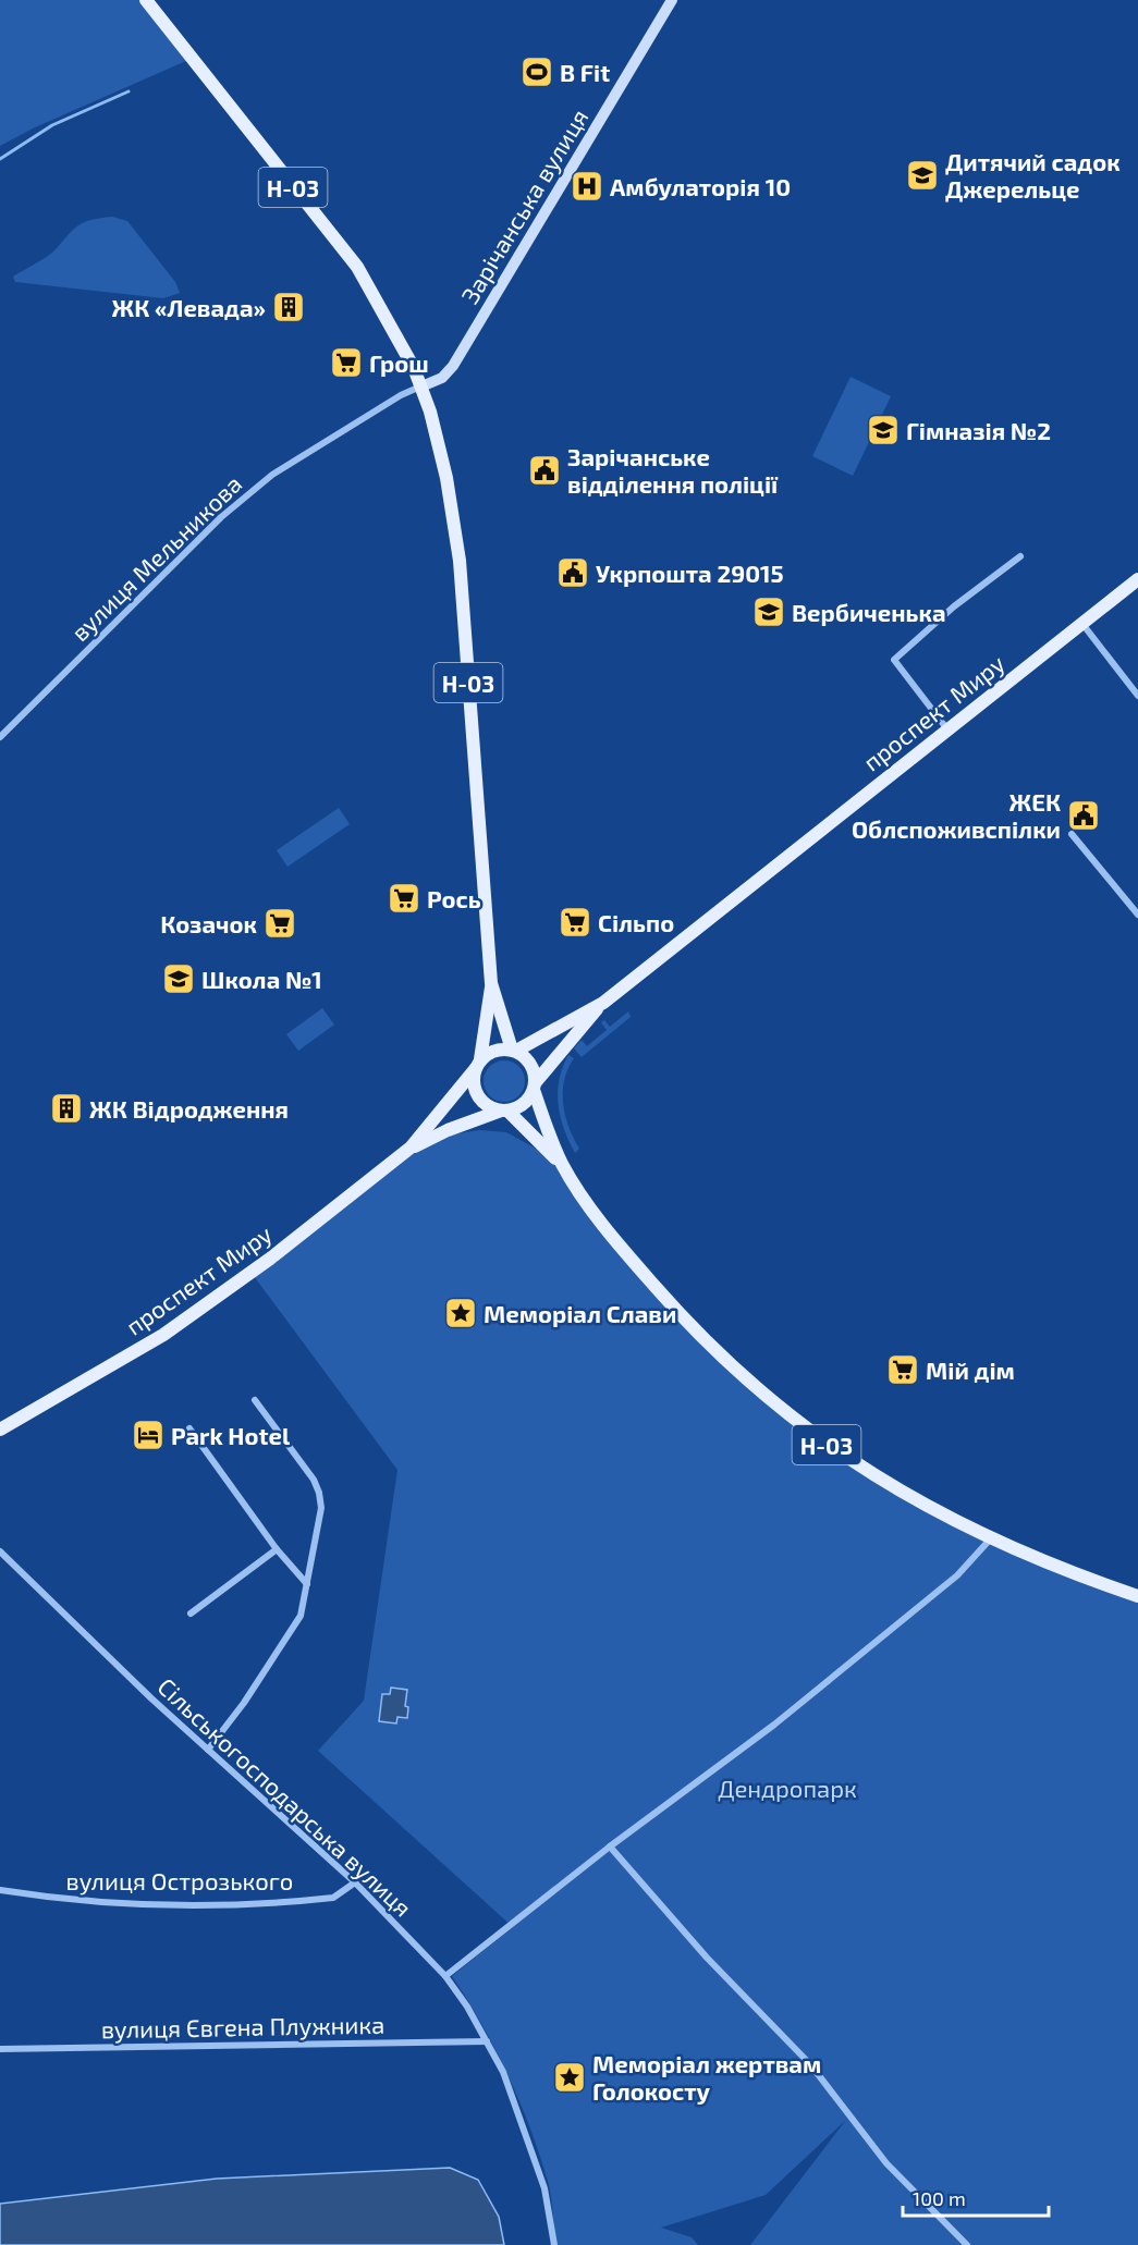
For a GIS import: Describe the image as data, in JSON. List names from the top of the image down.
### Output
{
  "streets": {
    "main road": ["Н-03", "проспект Миру"],
    "street": [
      "Зарічанська вулиця",
      "вулиця Мельникова",
      "Сільськогосподарська вулиця",
      "вулиця Острозького",
      "вулиця Євгена Плужника"
    ]
  },
  "crossings": [
    ["Н-03", "Зарічанська вулиця"],
    ["Н-03", "вулиця Мельникова"],
    ["Н-03", "проспект Миру"],
    ["Зарічанська вулиця", "вулиця Мельникова"],
    ["Сільськогосподарська вулиця", "вулиця Острозького"],
    ["Сільськогосподарська вулиця", "вулиця Євгена Плужника"]
  ],
  "parks": ["Дендропарк"],
  "places": {
    "sports": ["B Fit"],
    "school or university": [
      "Дитячий садок Джерельце",
      "Гімназія №2",
      "Вербиченька",
      "Школа №1"
    ],
    "hospital": ["Амбулаторія 10"],
    "building": ["ЖК «Левада»", "ЖК Відродження"],
    "supermarket": [
      "Грош",
      "Рось",
      "Сільпо",
      "Козачок",
      "Мій дім"
    ],
    "public building": ["Зарічанське відділення поліції", "Укрпошта 29015", "ЖЕК Облспоживспілки"],
    "place": ["Меморіал Слави", "Меморіал жертвам Голокосту"],
    "hotel": ["Park Hotel"]
  },
  "scale_bar": "100 m"
}
